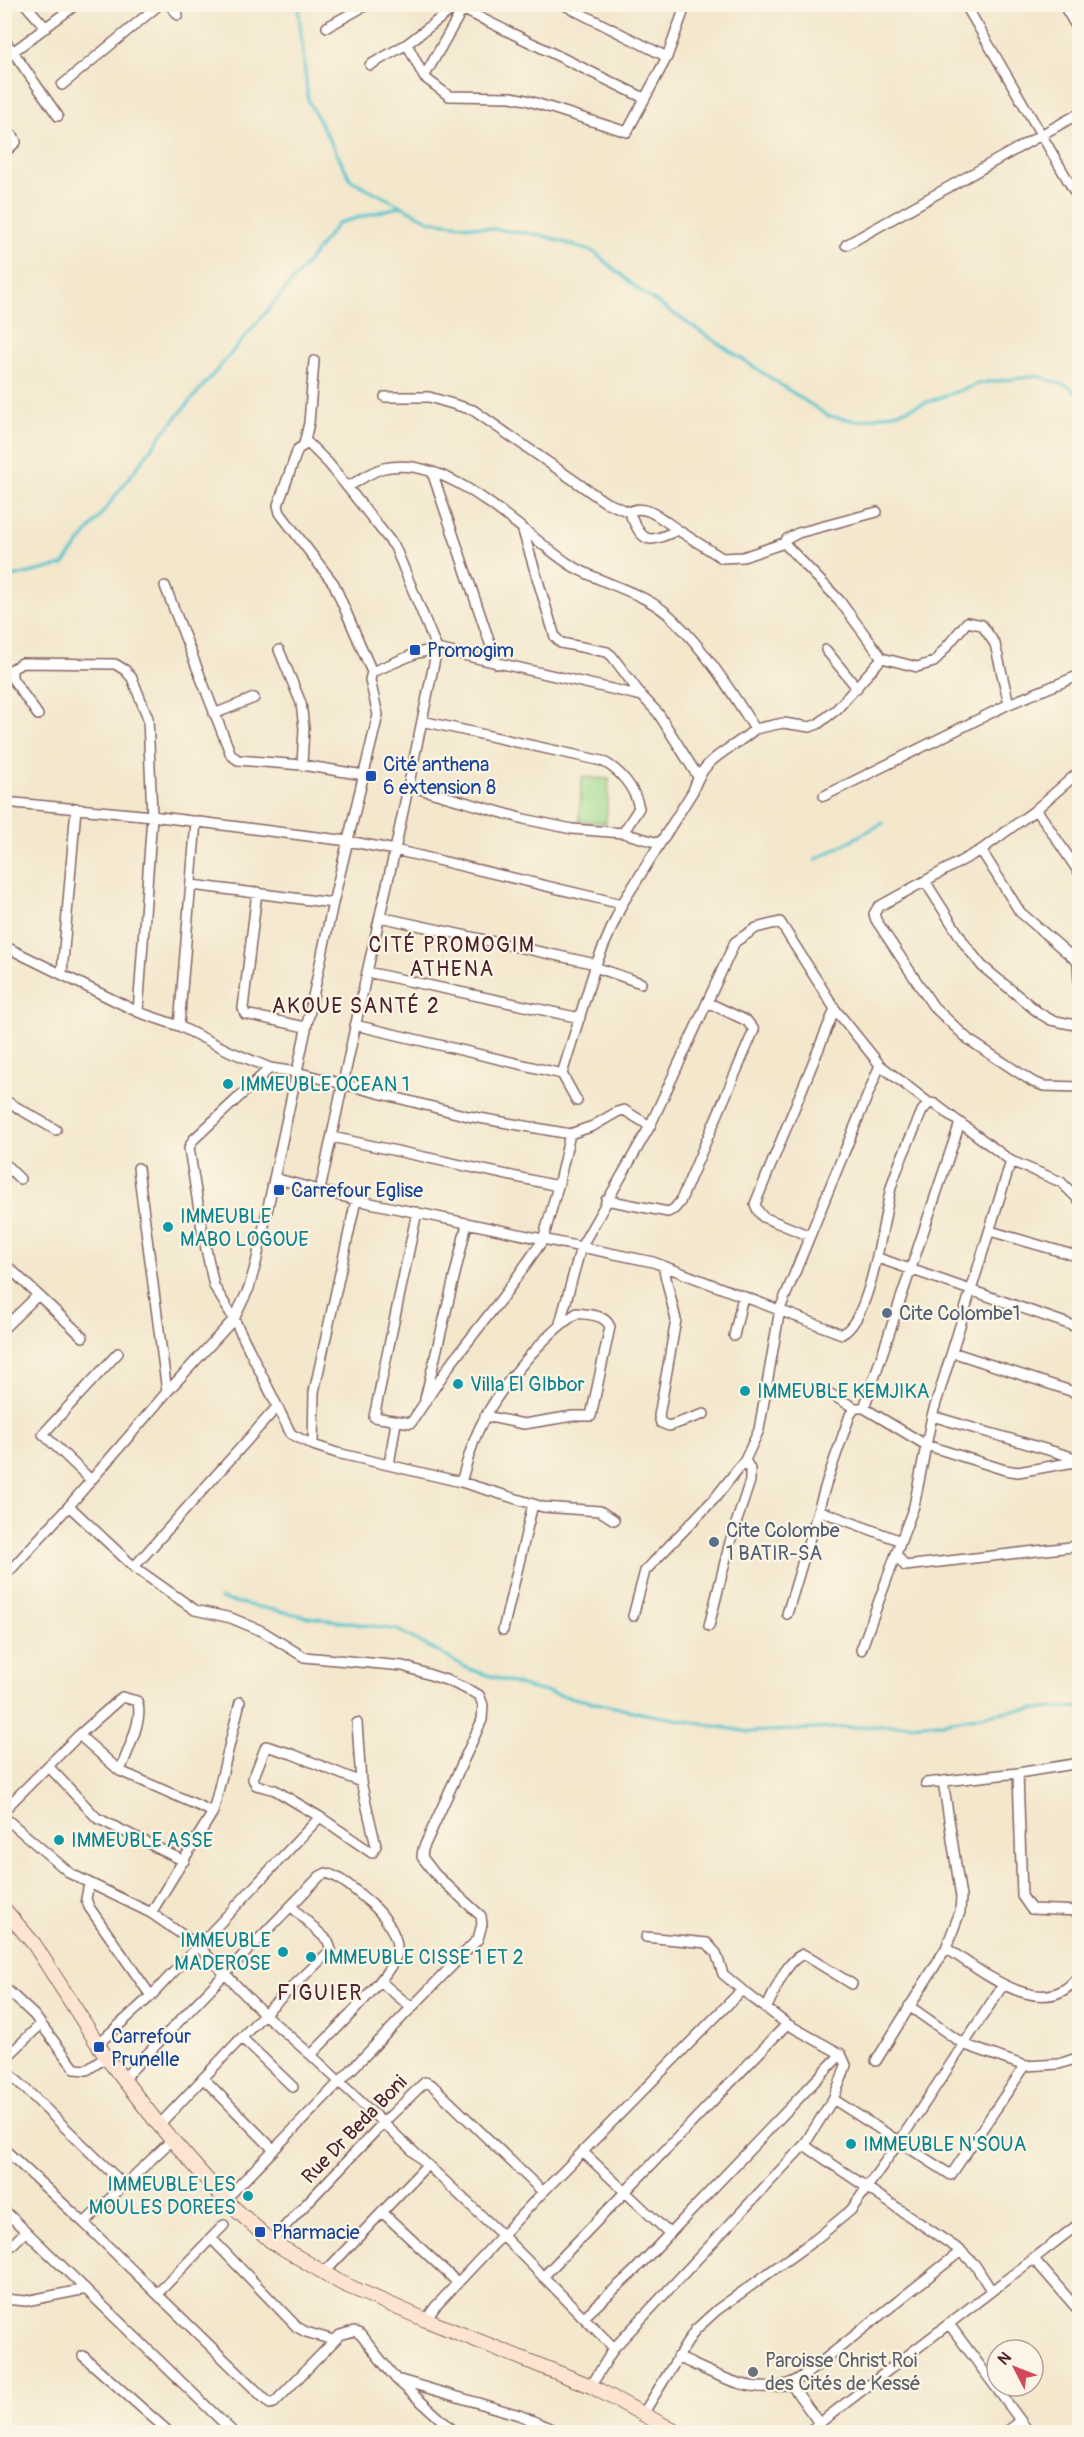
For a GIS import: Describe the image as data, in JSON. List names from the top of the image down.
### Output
{
  "streets": {
    "street": ["Rue Dr Beda Boni"]
  },
  "districts": ["CITÉ PROMOGIM ATHENA", "AKOUE SANTÉ 2", "FIGUIER"],
  "places": {
    "transit": [
      "Promogim",
      "Cité anthena 6 extension 8",
      "Carrefour Eglise",
      "Carrefour Prunelle",
      "Pharmacie"
    ],
    "other": [
      "IMMEUBLE OCEAN 1",
      "IMMEUBLE MABO LOGOUE",
      "Cite Colombe1",
      "Villa El GIbbor",
      "IMMEUBLE KEMJIKA",
      "Cite Colombe 1 BATIR-SA",
      "IMMEUBLE ASSE",
      "IMMEUBLE MADEROSE",
      "IMMEUBLE CISSE 1 ET 2",
      "IMMEUBLE N'SOUA",
      "IMMEUBLE LES MOULES DOREES",
      "Paroisse Christ Roi des Cités de Kessé"
    ]
  },
  "north": "top left"
}
